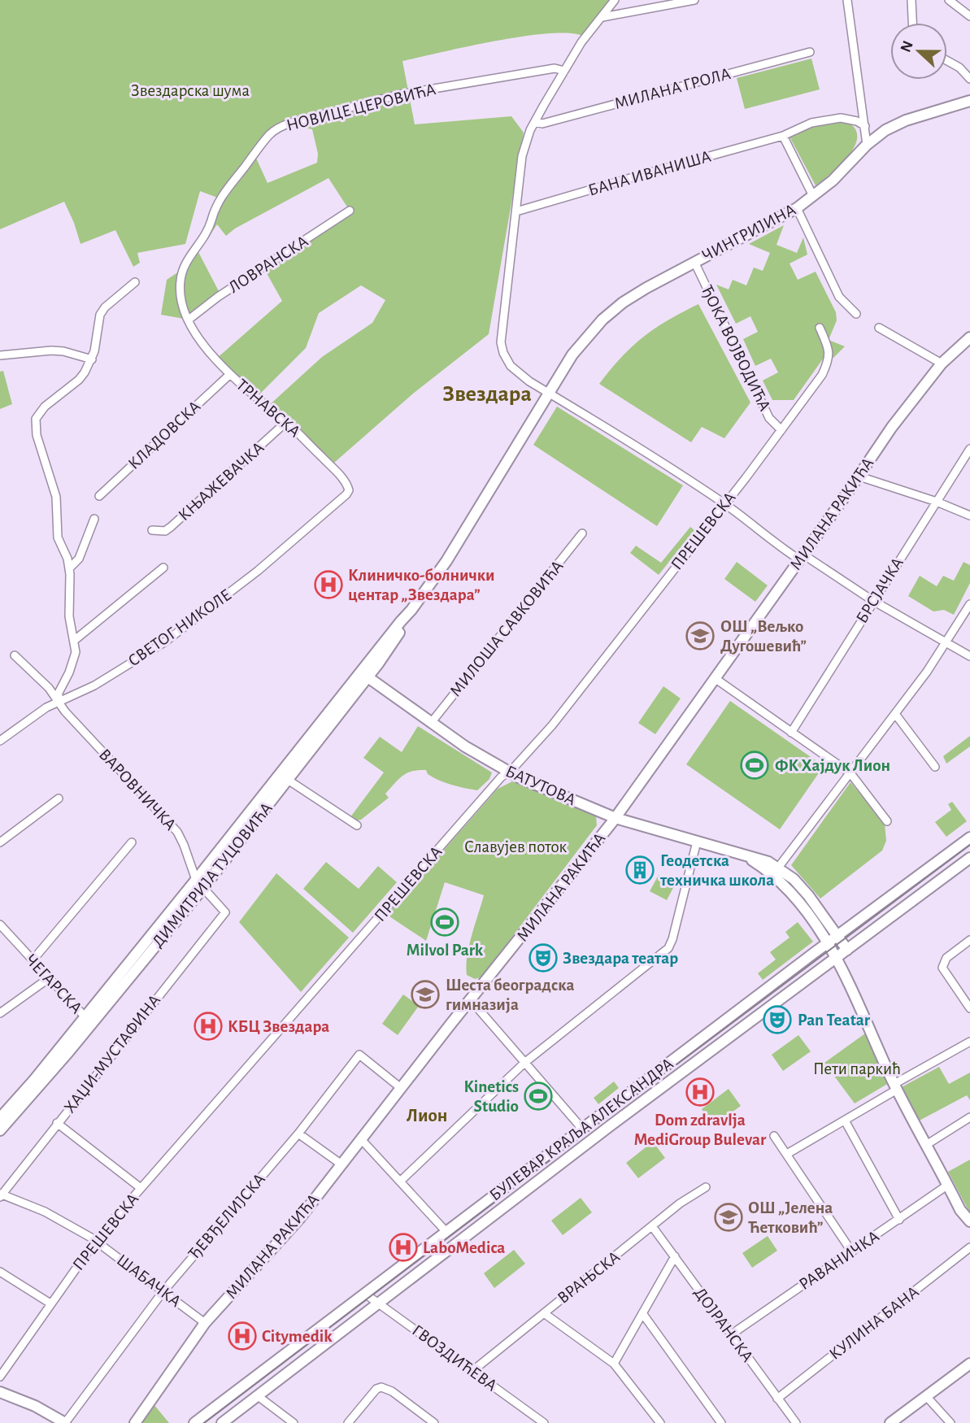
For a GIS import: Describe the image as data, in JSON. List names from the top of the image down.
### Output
{
  "streets": {
    "main road": [
      "ЧИНГРИЈИНА",
      "МИЛАНА РАКИЋА",
      "БАТУТОВА",
      "ДИМИТРИЈА ТУЦОВИЋА",
      "БУЛЕВАР КРАЉА АЛЕКСАНДРА"
    ],
    "street": [
      "МИЛАНА ГРОЛА",
      "НОВИЦЕ ЦЕРОВИЋА",
      "БАНА ИВАНИША",
      "ЛОВРАНСКА",
      "ЂОКА ВОЈВОДИЋА",
      "ТРНАВСКА",
      "КЛАДОВСКА",
      "КЊАЖЕВАЧКА",
      "ПРЕШЕВСКА",
      "БРСЈАЧКА",
      "СВЕТОГ НИКОЛЕ",
      "МИЛОША САВКОВИЋА",
      "ВАРОВНИЧКА",
      "ЧЕГАРСКА",
      "ХАЏИ-МУСТАФИНА",
      "ЂЕВЂЕЛИЈСКА",
      "РАВАНИЧКА",
      "ВРАЊСКА",
      "ШАБАЧКА",
      "КУЛИНА БАНА",
      "ДОЈРАНСКА",
      "ГВОЗДИЋЕВА"
    ]
  },
  "crossings": [
    ["НОВИЦЕ ЦЕРОВИЋА", "ЛОВРАНСКА"],
    ["НОВИЦЕ ЦЕРОВИЋА", "ТРНАВСКА"],
    ["ЧИНГРИЈИНА", "ЂОКА ВОЈВОДИЋА"],
    ["ЧИНГРИЈИНА", "ДИМИТРИЈА ТУЦОВИЋА"],
    ["ЛОВРАНСКА", "ТРНАВСКА"],
    ["ЂОКА ВОЈВОДИЋА", "ПРЕШЕВСКА"],
    ["ТРНАВСКА", "КЛАДОВСКА"],
    ["ТРНАВСКА", "КЊАЖЕВАЧКА"],
    ["ТРНАВСКА", "СВЕТОГ НИКОЛЕ"],
    ["МИЛАНА РАКИЋА", "БАТУТОВА"],
    ["МИЛАНА РАКИЋА", "ЂЕВЂЕЛИЈСКА"],
    ["МИЛАНА РАКИЋА", "ШАБАЧКА"],
    ["ПРЕШЕВСКА", "БАТУТОВА"],
    ["ПРЕШЕВСКА", "ШАБАЧКА"],
    ["СВЕТОГ НИКОЛЕ", "ВАРОВНИЧКА"],
    ["МИЛОША САВКОВИЋА", "БАТУТОВА"],
    ["БАТУТОВА", "ДИМИТРИЈА ТУЦОВИЋА"],
    ["БАТУТОВА", "БУЛЕВАР КРАЉА АЛЕКСАНДРА"],
    ["БАТУТОВА", "РАВАНИЧКА"],
    ["ВАРОВНИЧКА", "ДИМИТРИЈА ТУЦОВИЋА"],
    ["ВАРОВНИЧКА", "ХАЏИ-МУСТАФИНА"],
    ["ДИМИТРИЈА ТУЦОВИЋА", "ЧЕГАРСКА"],
    ["ХАЏИ-МУСТАФИНА", "ШАБАЧКА"],
    ["БУЛЕВАР КРАЉА АЛЕКСАНДРА", "ГВОЗДИЋЕВА"],
    ["ЂЕВЂЕЛИЈСКА", "ШАБАЧКА"],
    ["РАВАНИЧКА", "ДОЈРАНСКА"],
    ["ВРАЊСКА", "ДОЈРАНСКА"],
    ["ВРАЊСКА", "ГВОЗДИЋЕВА"],
    ["КУЛИНА БАНА", "ДОЈРАНСКА"]
  ],
  "districts": ["Звездара", "Лион"],
  "parks": ["Звездарска шума", "Славујев поток", "Пети паркић"],
  "places": {
    "hospital": [
      "Клиничко-болнички центар „Звездара”",
      "КБЦ Звездара",
      "Dom zdravlja MediGroup Bulevar",
      "LaboMedica",
      "Citymedik"
    ],
    "school or university": ["ОШ „Вељко Дугошевић”", "Шеста београдска гимназија", "ОШ „Јелена Ћетковић”"],
    "sports": ["ФК Хајдук Лион", "Milvol Park", "Kinetics Studio"],
    "building": ["Геодетска техничка школа"],
    "theatre": ["Звездара театар", "Pan Teatar"]
  },
  "north": "left"
}
